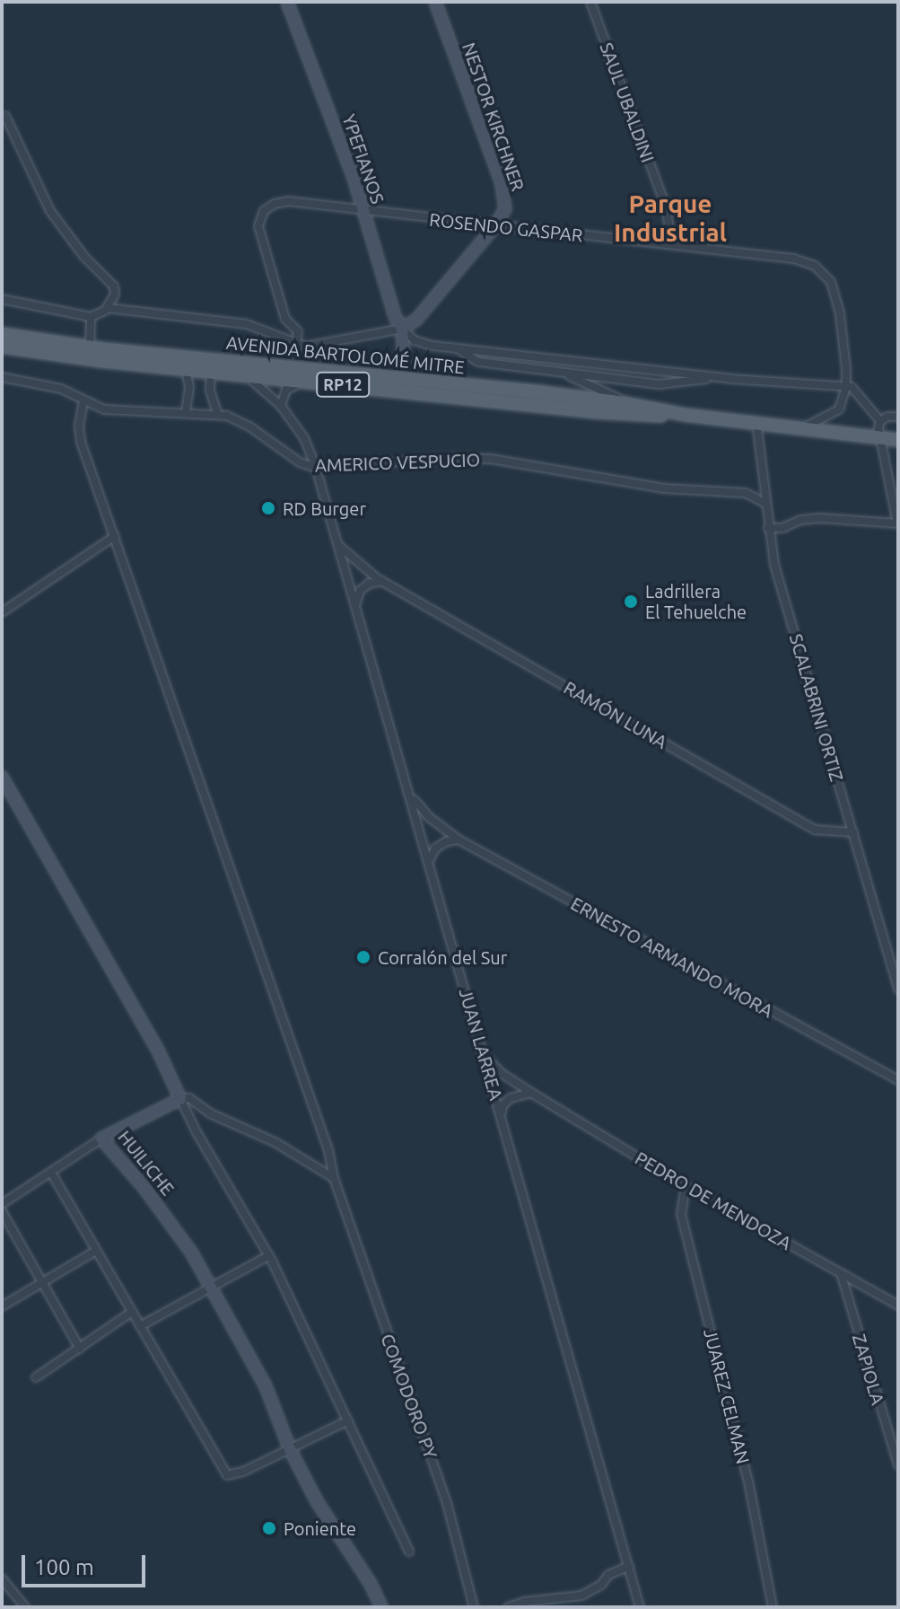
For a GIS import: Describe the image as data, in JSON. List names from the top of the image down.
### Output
{
  "streets": {
    "main road": ["AVENIDA BARTOLOMÉ MITRE", "RP12"],
    "street": [
      "SAUL UBALDINI",
      "NESTOR KIRCHNER",
      "YPEFIANOS",
      "ROSENDO GASPAR",
      "AMERICO VESPUCIO",
      "SCALABRINI ORTIZ",
      "RAMÓN LUNA",
      "ERNESTO ARMANDO MORA",
      "JUAN LARREA",
      "HUILICHE",
      "PEDRO DE MENDOZA",
      "ZAPIOLA",
      "COMODORO PY",
      "JUAREZ CELMAN"
    ]
  },
  "crossings": [
    ["SAUL UBALDINI", "ROSENDO GASPAR"],
    ["NESTOR KIRCHNER", "YPEFIANOS"],
    ["NESTOR KIRCHNER", "ROSENDO GASPAR"],
    ["YPEFIANOS", "ROSENDO GASPAR"],
    ["AVENIDA BARTOLOMÉ MITRE", "SCALABRINI ORTIZ"],
    ["AVENIDA BARTOLOMÉ MITRE", "JUAN LARREA"],
    ["AMERICO VESPUCIO", "SCALABRINI ORTIZ"],
    ["AMERICO VESPUCIO", "JUAN LARREA"],
    ["SCALABRINI ORTIZ", "RAMÓN LUNA"],
    ["RAMÓN LUNA", "JUAN LARREA"],
    ["ERNESTO ARMANDO MORA", "JUAN LARREA"],
    ["JUAN LARREA", "PEDRO DE MENDOZA"],
    ["PEDRO DE MENDOZA", "ZAPIOLA"],
    ["PEDRO DE MENDOZA", "JUAREZ CELMAN"]
  ],
  "districts": ["Parque Industrial"],
  "places": [
    "RD Burger",
    "Ladrillera El Tehuelche",
    "Corralón del Sur",
    "Poniente"
  ],
  "scale_bar": "100 m"
}
